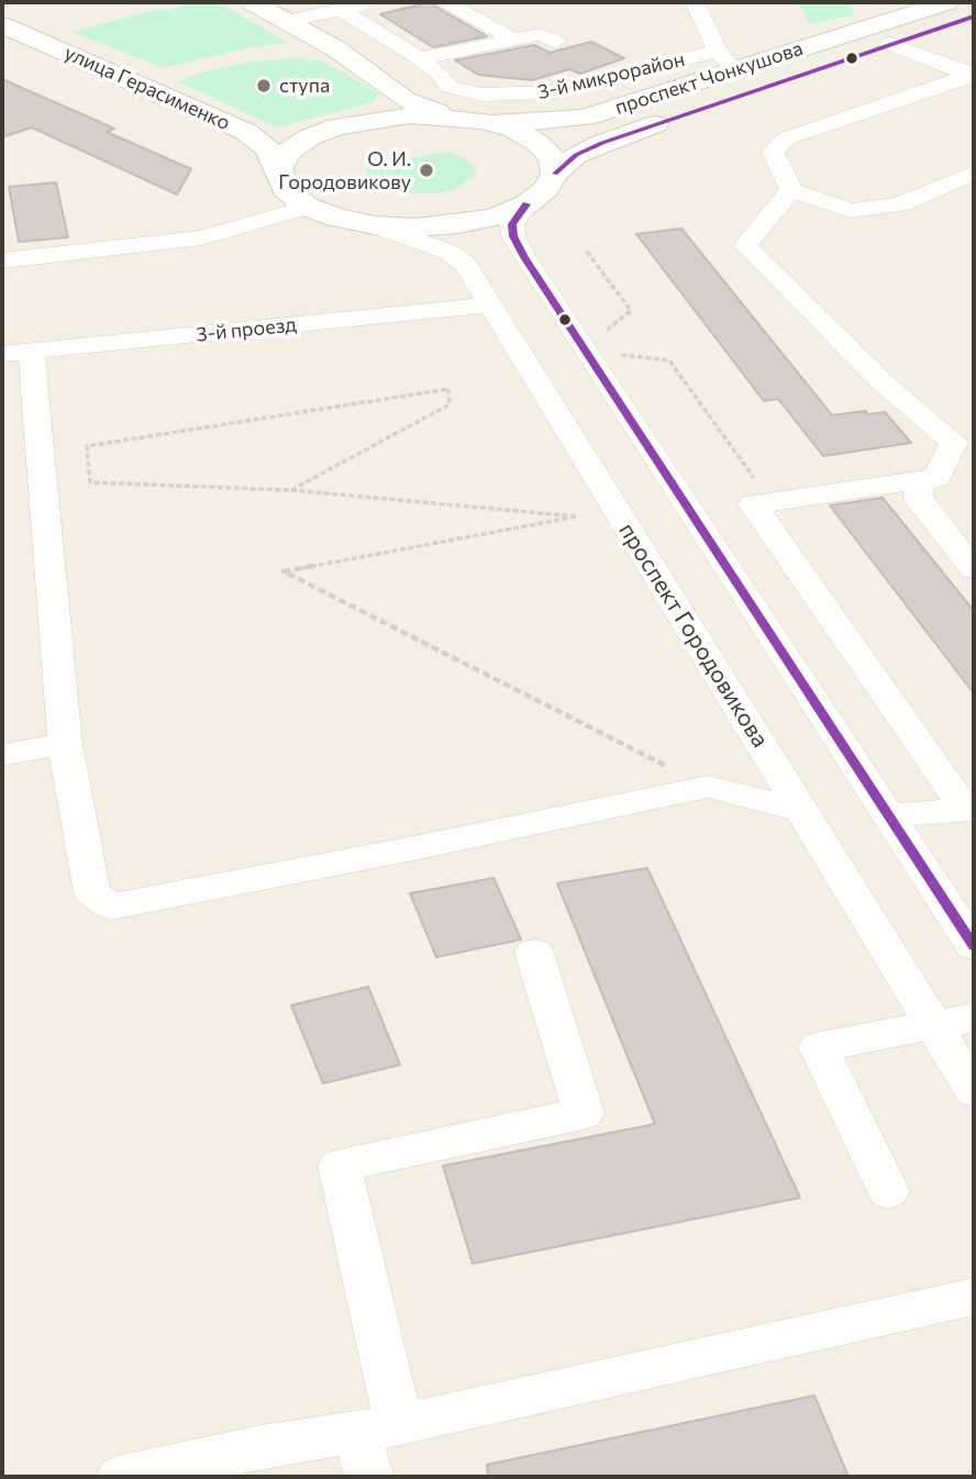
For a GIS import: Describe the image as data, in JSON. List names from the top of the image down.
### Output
{
  "streets": {
    "main road": ["проспект Чонкушова", "улица Герасименко"],
    "street": ["3-й микрорайон", "3-й проезд", "проспект Городовикова"]
  },
  "crossings": [
    ["3-й микрорайон", "проспект Чонкушова"],
    ["3-й проезд", "проспект Городовикова"]
  ],
  "places": ["ступа", "О. И. Городовикову"]
}
